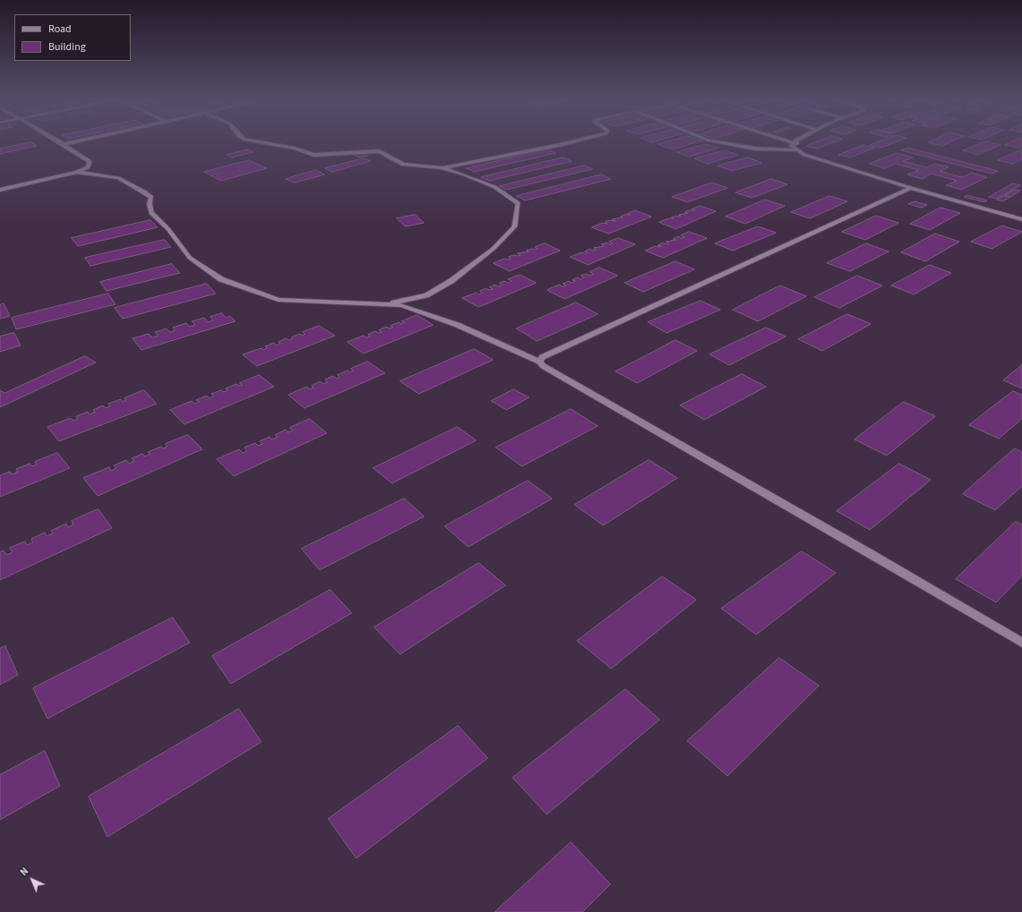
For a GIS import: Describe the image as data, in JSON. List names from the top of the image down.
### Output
{
  "legend": ["Road", "Building"],
  "north": "top left"
}
